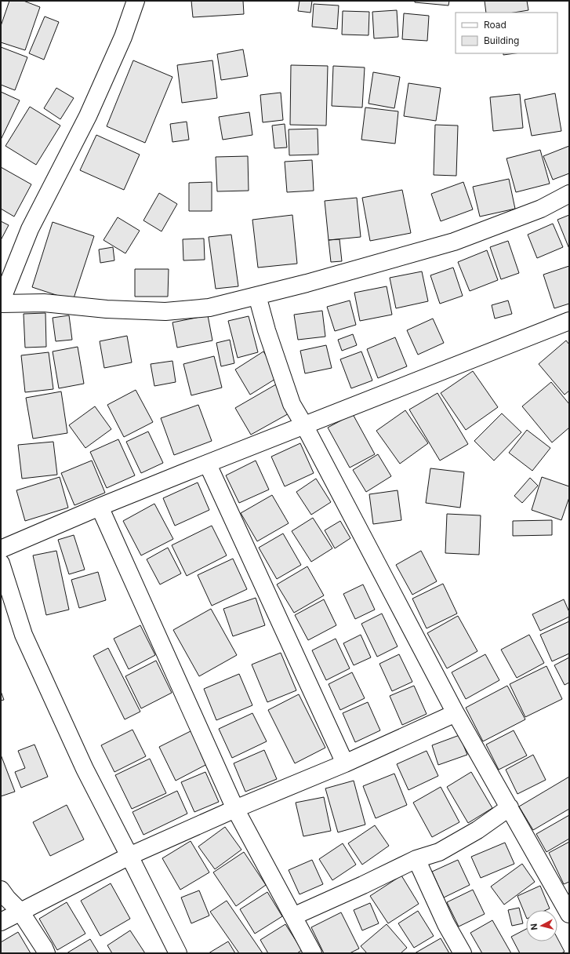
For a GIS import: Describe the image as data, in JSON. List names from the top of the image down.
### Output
{
  "legend": ["Road", "Building"],
  "north": "left"
}
